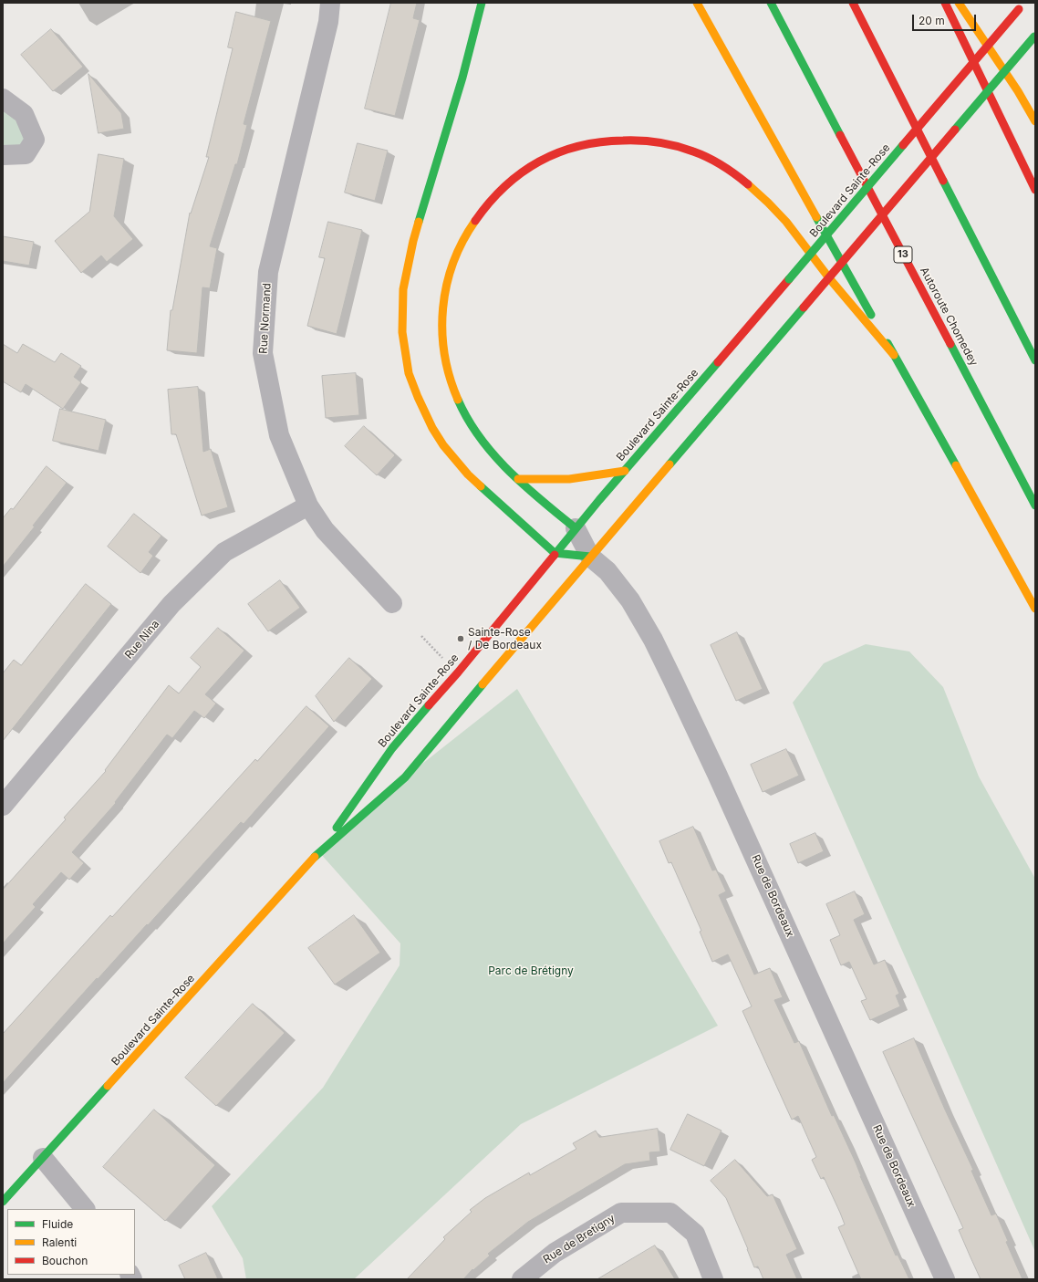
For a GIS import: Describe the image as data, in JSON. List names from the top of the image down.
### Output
{
  "streets": {
    "main road": ["Boulevard Sainte-Rose", "13", "Autoroute Chomedey"],
    "street": [
      "Rue Normand",
      "Rue Nina",
      "Rue de Bordeaux",
      "Rue de Bretigny"
    ]
  },
  "crossings": [
    ["Boulevard Sainte-Rose", "Rue de Bordeaux"],
    ["Rue Normand", "Rue Nina"]
  ],
  "parks": ["Parc de Brétigny"],
  "places": ["Sainte-Rose / De Bordeaux"],
  "legend": ["Fluide", "Ralenti", "Bouchon"],
  "scale_bar": "20 m"
}
